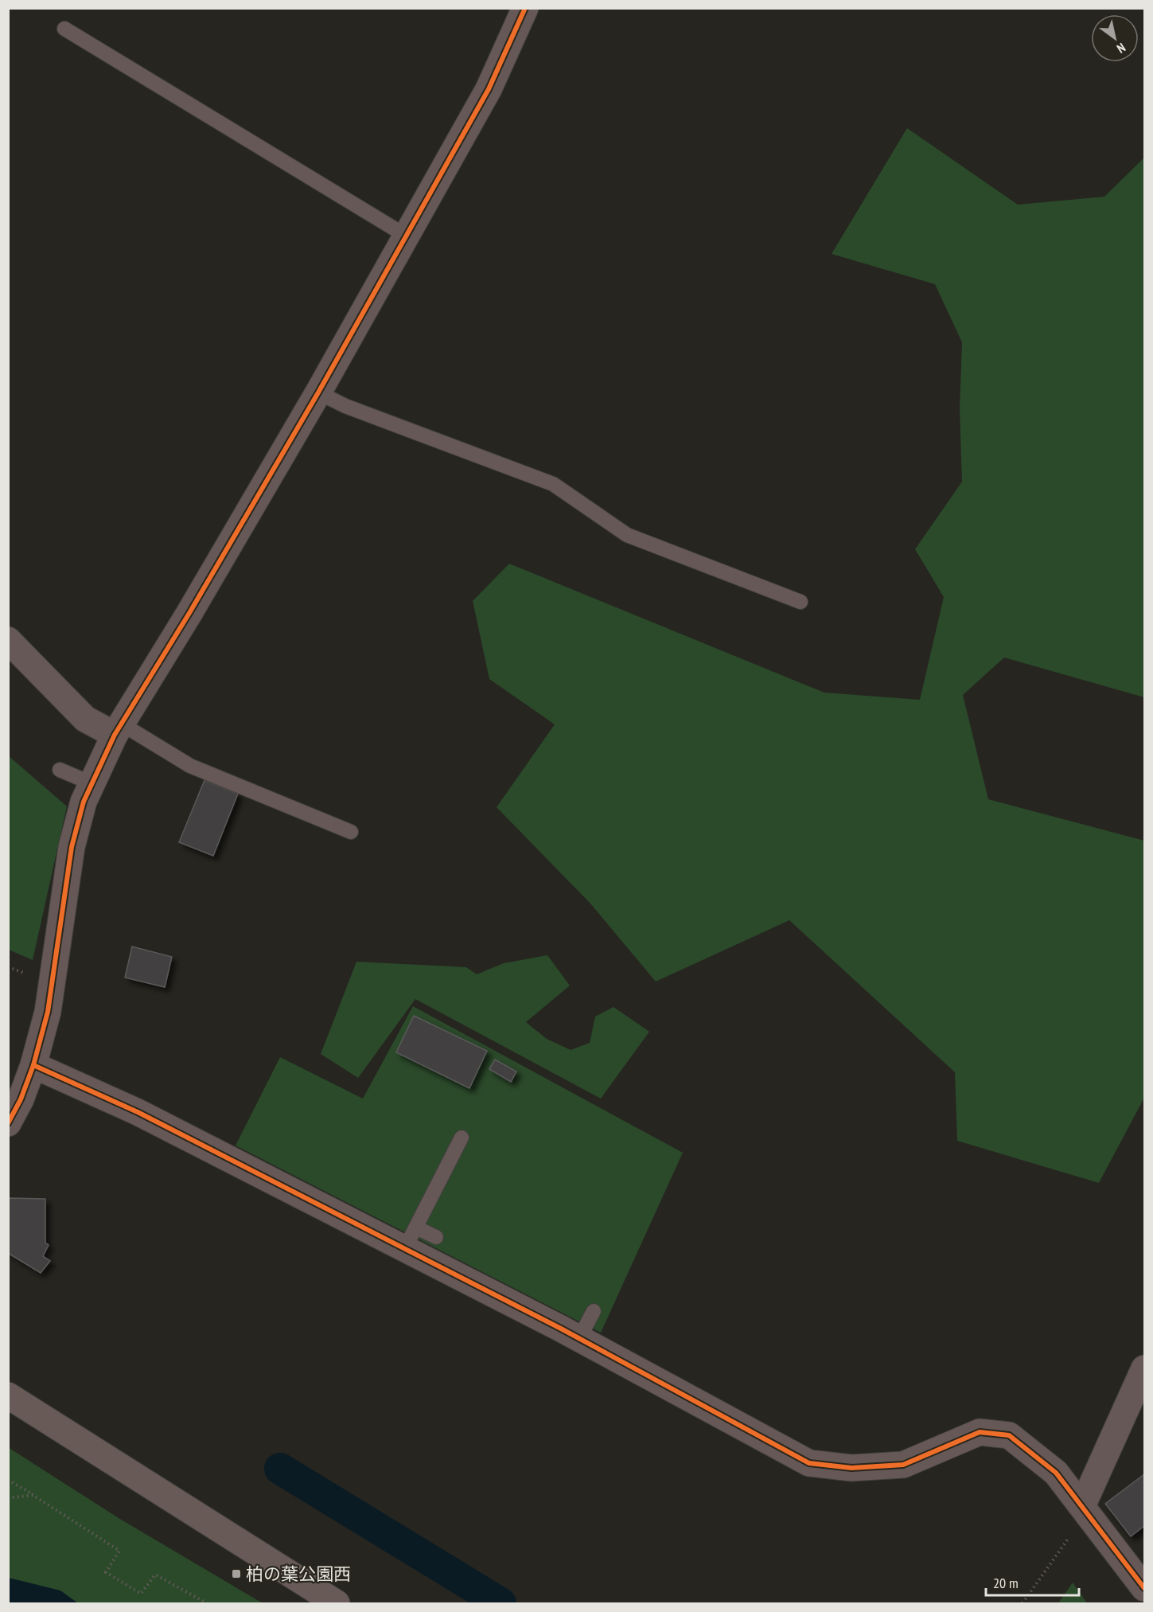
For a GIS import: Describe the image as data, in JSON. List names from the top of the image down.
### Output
{
  "places": {
    "transit": ["柏の葉公園西"]
  },
  "scale_bar": "20 m",
  "north": "bottom right"
}
